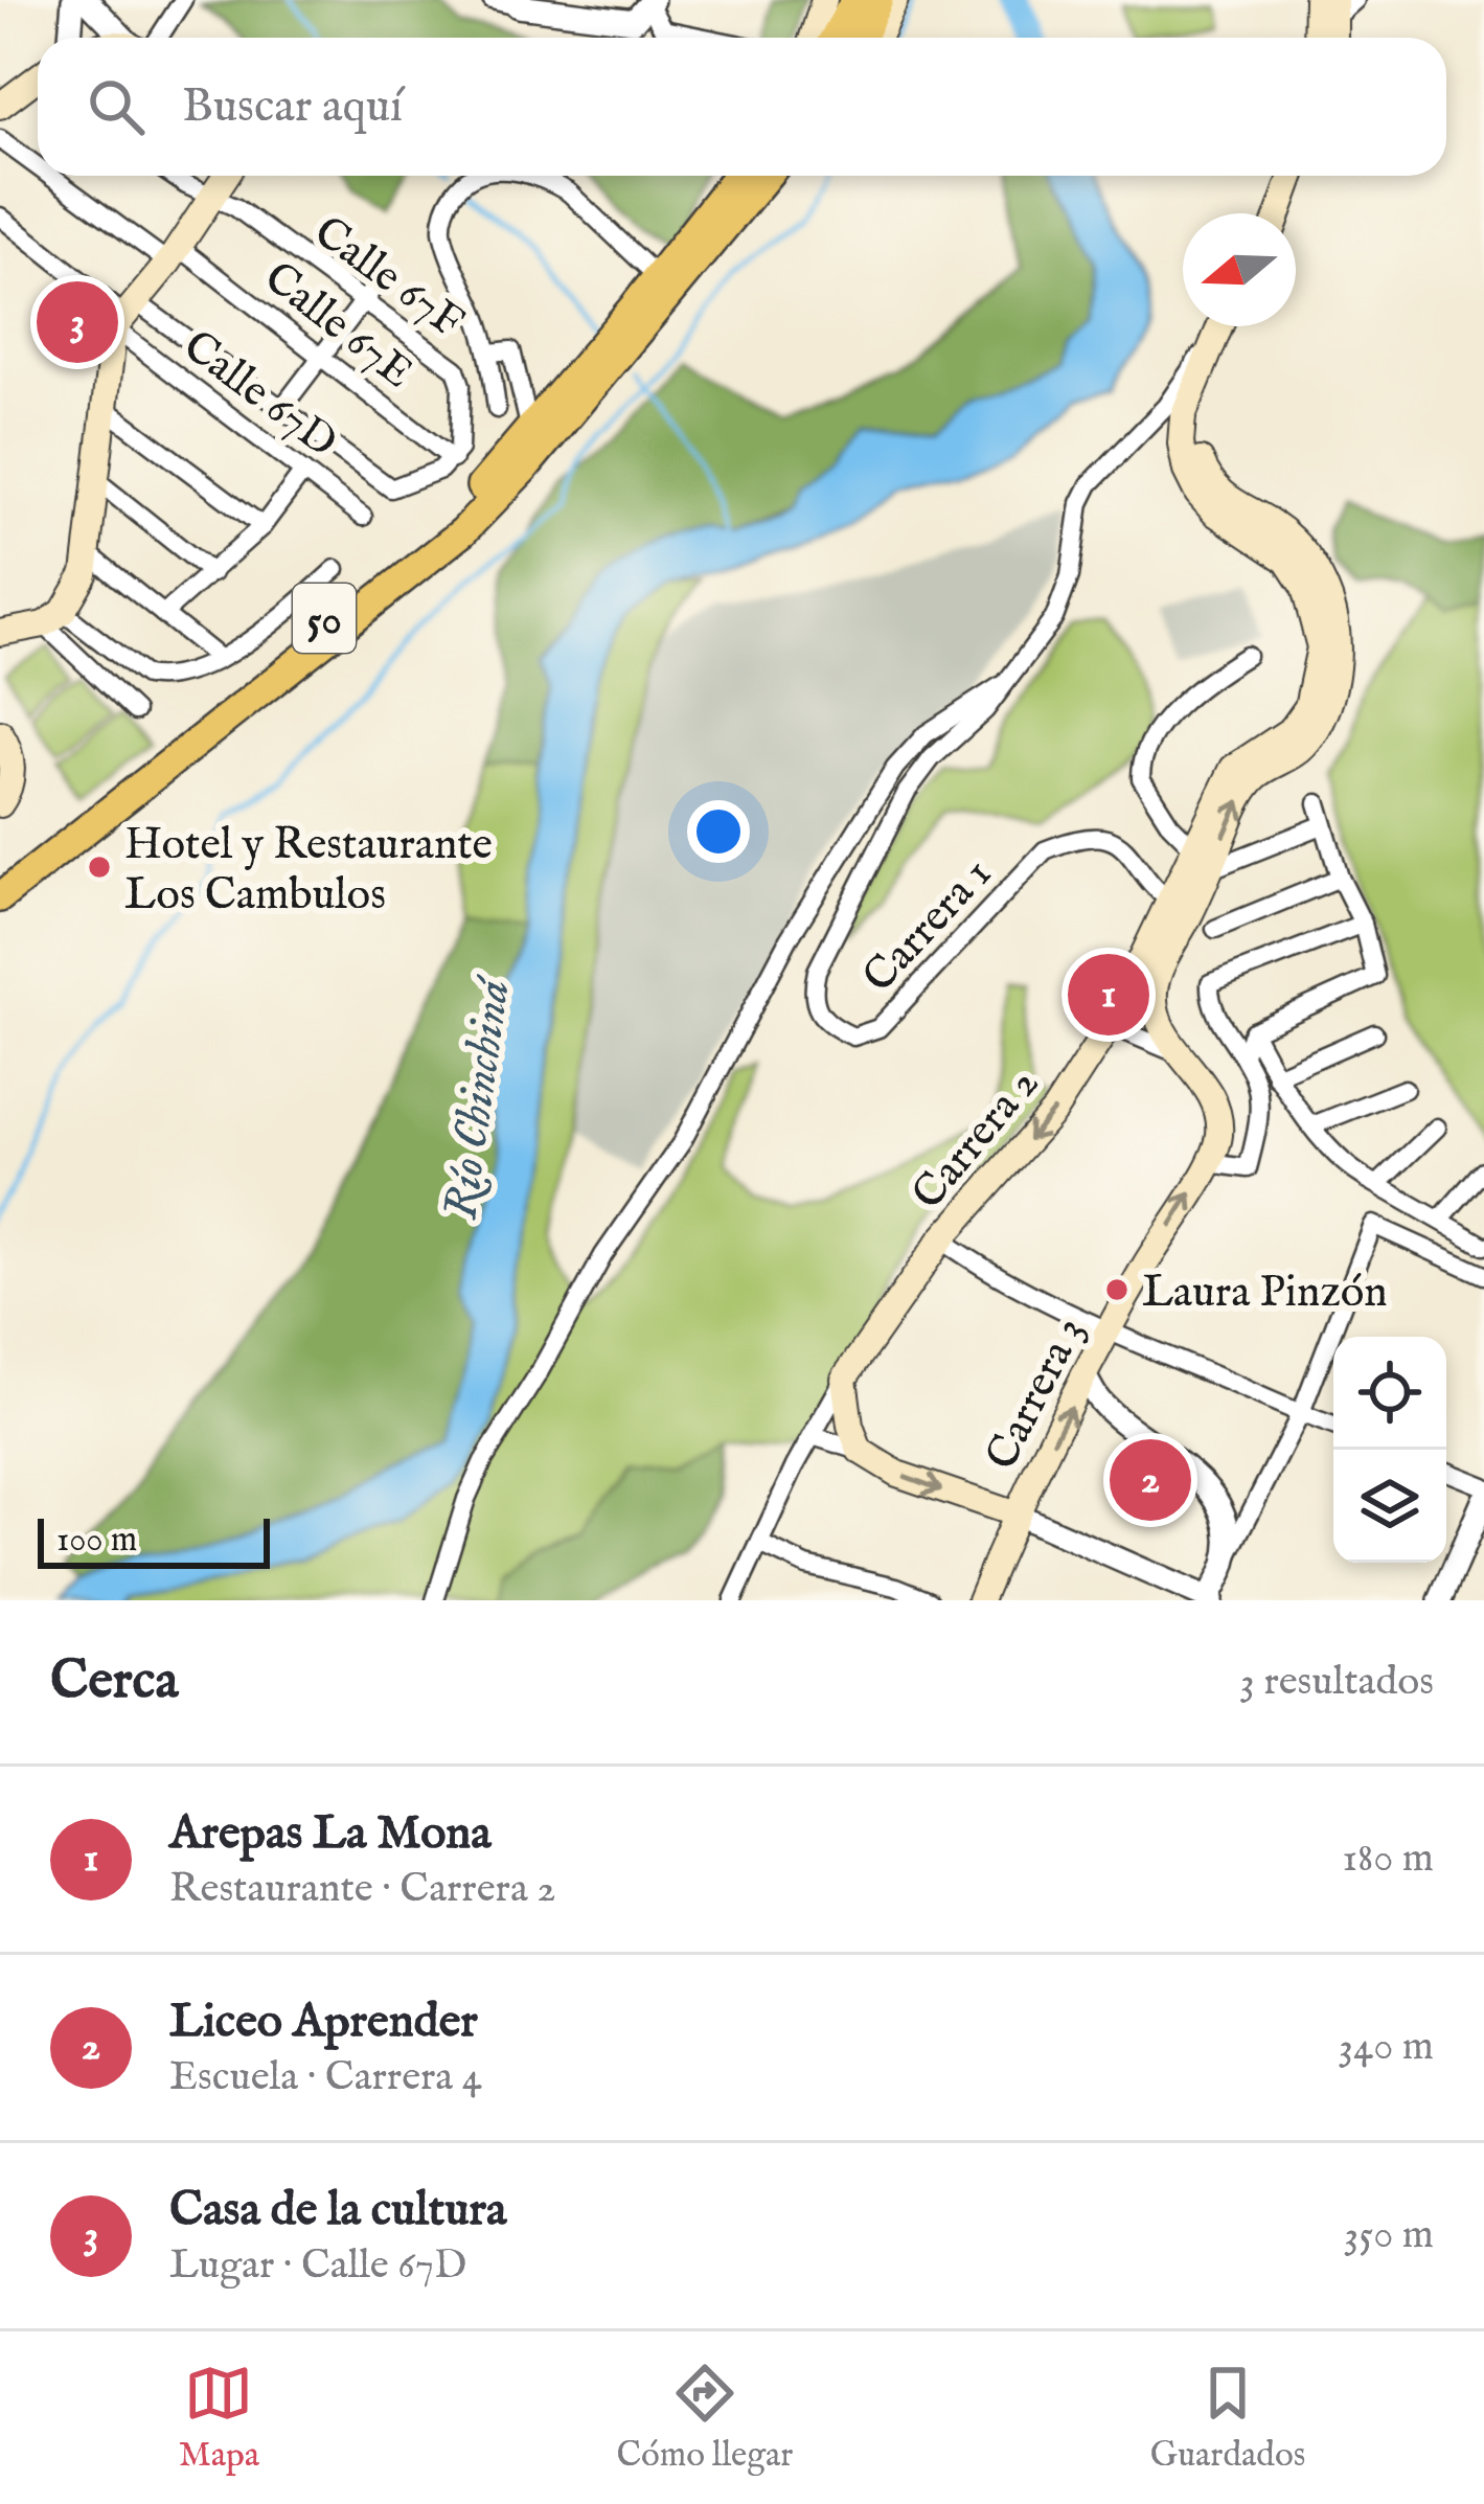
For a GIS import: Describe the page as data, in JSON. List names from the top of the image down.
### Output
{
  "streets": {
    "highway": ["50"],
    "main road": ["Carrera 2", "Carrera 3"],
    "street": [
      "Calle 67F",
      "Calle 67E",
      "Calle 67D",
      "Carrera 1"
    ]
  },
  "crossings": [
    ["Calle 67F", "Calle 67E"],
    ["Calle 67F", "Calle 67D"],
    ["Calle 67E", "Calle 67D"],
    ["Carrera 1", "Carrera 2"]
  ],
  "one_way": ["Carrera 3"],
  "water": ["Río Chinchiná"],
  "places": ["Hotel y Restaurante Los Cambulos", "Laura Pinzón"],
  "scale_bar": "100 m",
  "north": "left",
  "page": {
    "search": "Buscar aquí",
    "pins": ["3", "1", "2"],
    "scale": "100 m",
    "heading": ["Cerca", "3 resultados"],
    "list": [
      {
        "mark": "1",
        "name": "Arepas La Mona",
        "note": "Restaurante · Carrera 2",
        "value": "180 m"
      },
      {
        "mark": "2",
        "name": "Liceo Aprender",
        "note": "Escuela · Carrera 4",
        "value": "340 m"
      },
      {
        "mark": "3",
        "name": "Casa de la cultura",
        "note": "Lugar · Calle 67D",
        "value": "350 m"
      }
    ],
    "nav": ["Mapa", "Cómo llegar", "Guardados"]
  }
}
